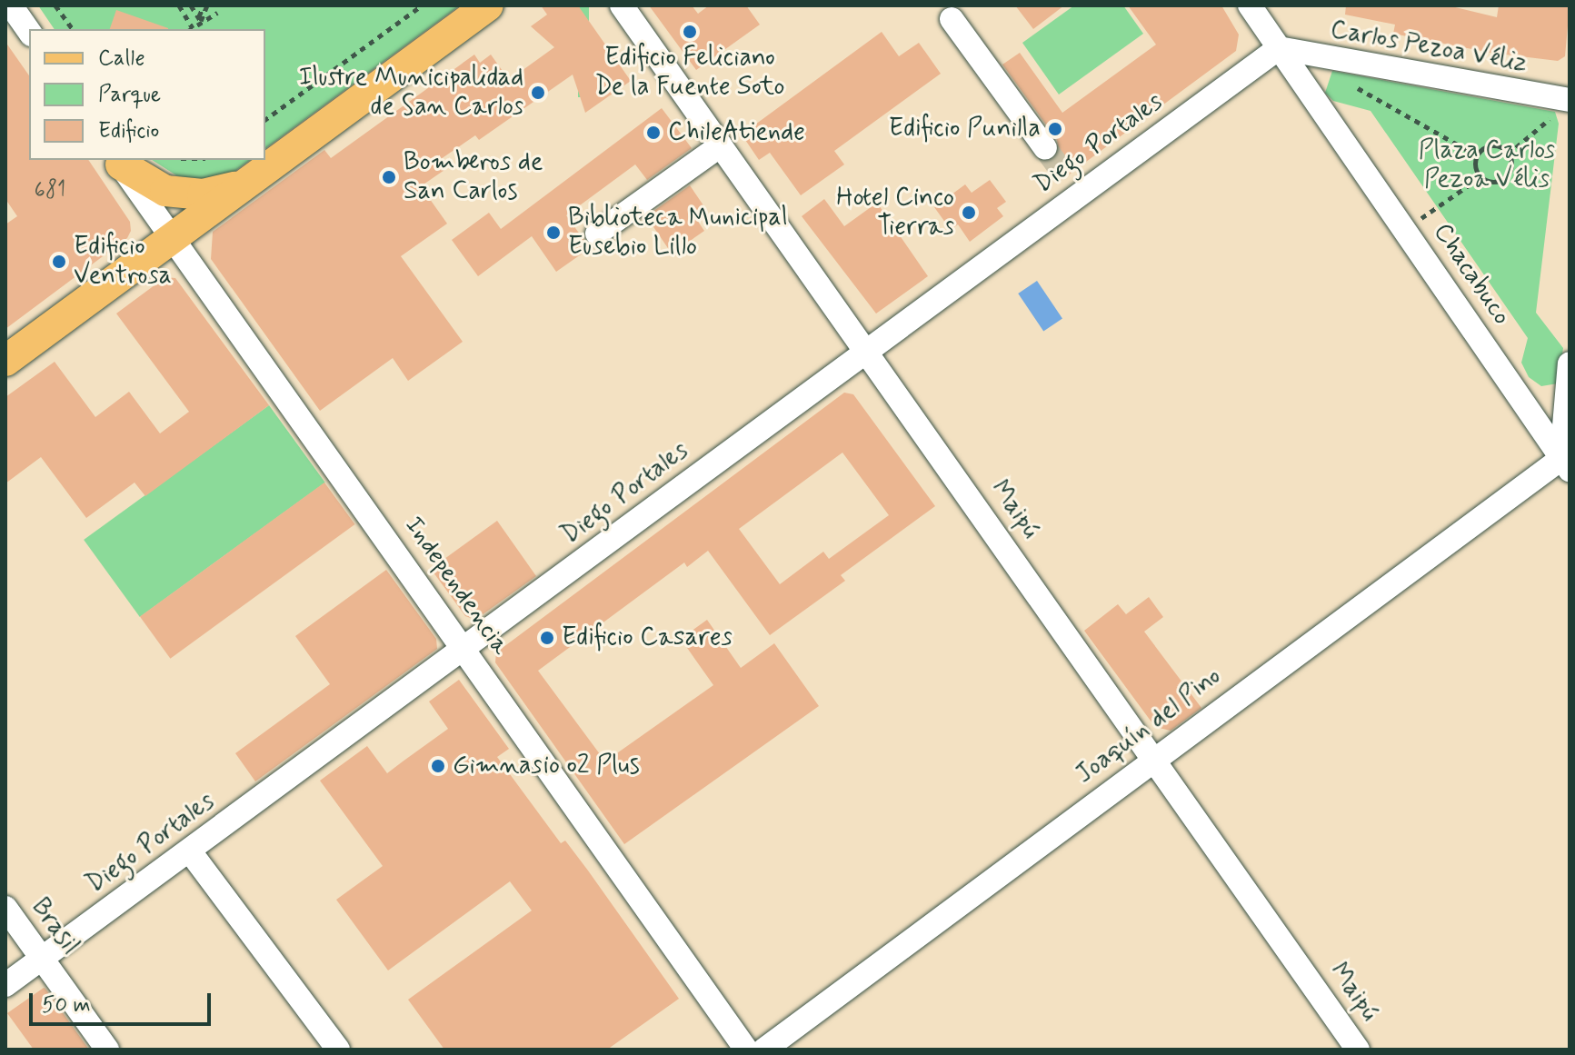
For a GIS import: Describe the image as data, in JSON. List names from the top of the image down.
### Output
{
  "streets": {
    "street": [
      "Carlos Pezoa Véliz",
      "Diego Portales",
      "Chacabuco",
      "Maipú",
      "Independencia",
      "Joaquín del Pino",
      "Brasil"
    ]
  },
  "crossings": [
    ["Carlos Pezoa Véliz", "Diego Portales"],
    ["Carlos Pezoa Véliz", "Chacabuco"],
    ["Diego Portales", "Chacabuco"],
    ["Diego Portales", "Maipú"],
    ["Diego Portales", "Independencia"],
    ["Diego Portales", "Brasil"],
    ["Chacabuco", "Joaquín del Pino"],
    ["Maipú", "Joaquín del Pino"]
  ],
  "parks": ["Plaza Carlos Pezoa Vélis"],
  "places": [
    "Edificio Feliciano De la Fuente Soto",
    "Ilustre Municipalidad de San Carlos",
    "Edificio Punilla",
    "ChileAtiende",
    "Bomberos de San Carlos",
    "Hotel Cinco Tierras",
    "Biblioteca Municipal Eusebio Lillo",
    "Edificio Ventrosa",
    "Edificio Casares",
    "Gimnasio o2 Plus"
  ],
  "house_numbers": ["681"],
  "legend": ["Calle", "Parque", "Edificio"],
  "scale_bar": "50 m"
}
